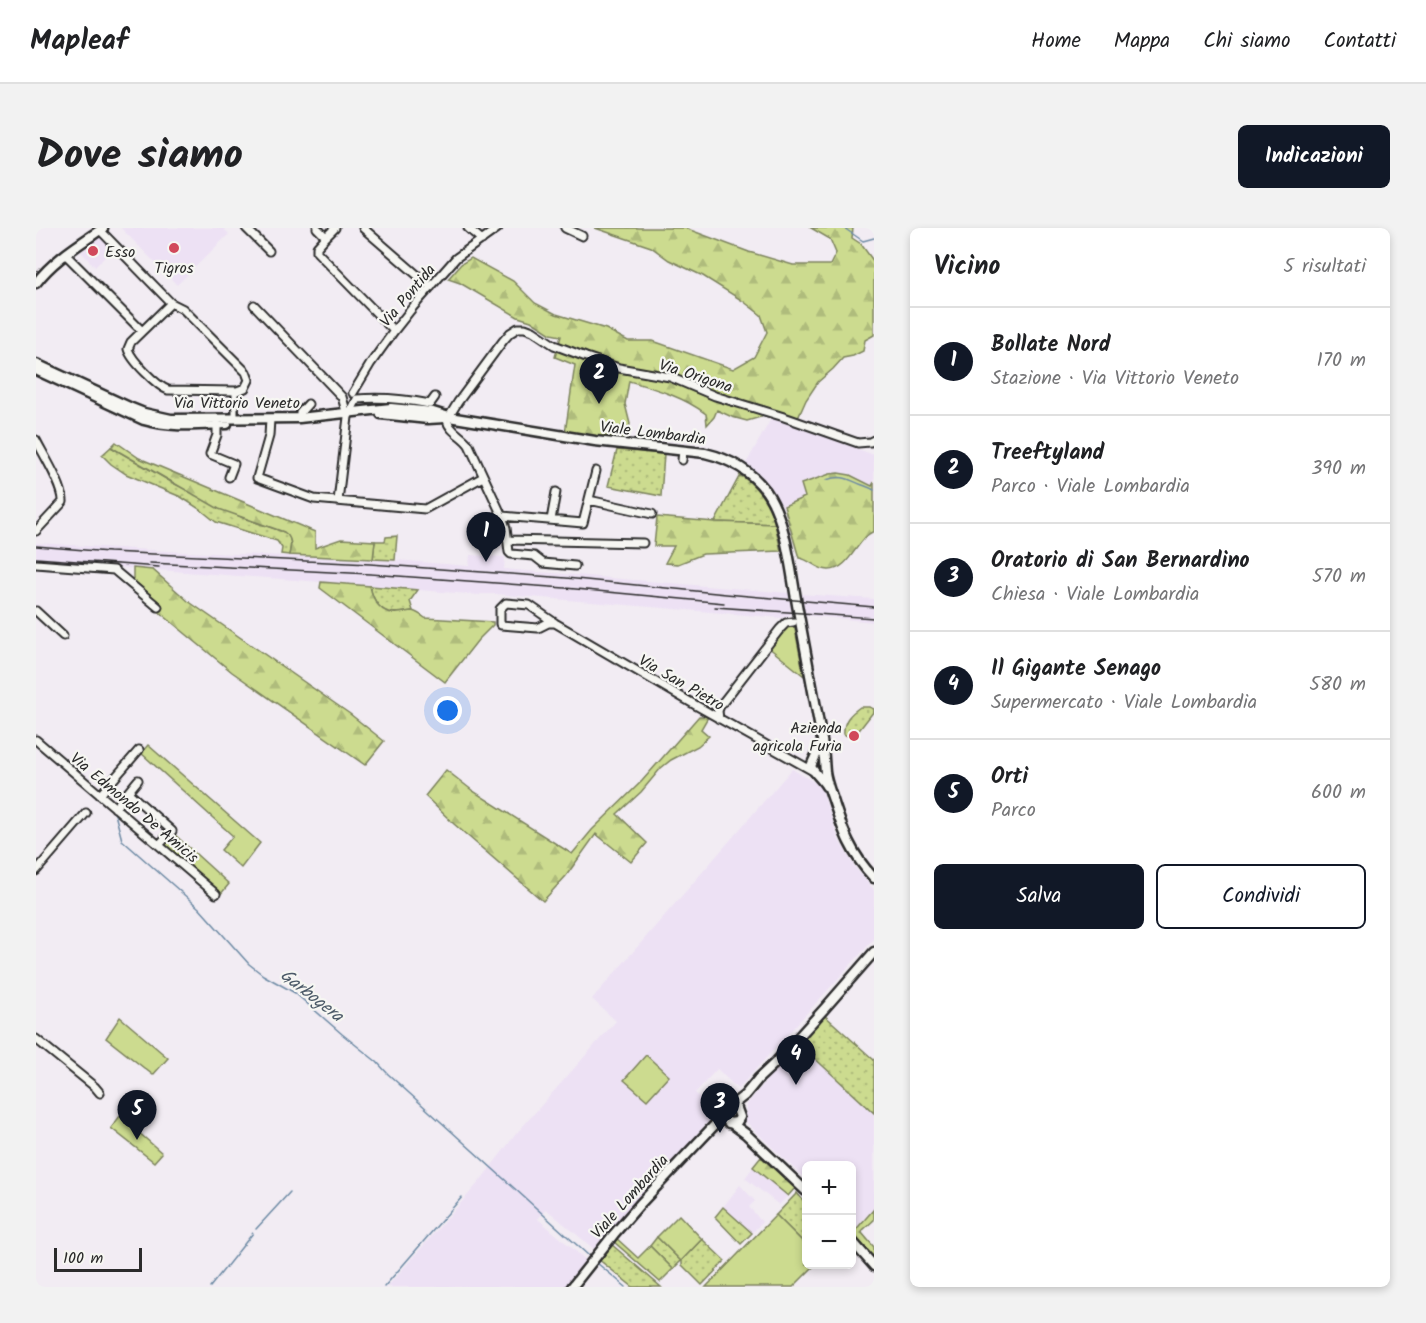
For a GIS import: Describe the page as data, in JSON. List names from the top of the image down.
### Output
{
  "streets": {
    "street": [
      "Via Pontida",
      "Via Origona",
      "Via Vittorio Veneto",
      "Viale Lombardia",
      "Via San Pietro",
      "Via Edmondo De Amicis"
    ]
  },
  "crossings": [
    ["Via Origona", "Via Vittorio Veneto"],
    ["Via Origona", "Viale Lombardia"],
    ["Via Vittorio Veneto", "Viale Lombardia"],
    ["Viale Lombardia", "Via San Pietro"]
  ],
  "water": ["Garbogera"],
  "places": ["Tigros", "Esso", "Azienda agricola Furia"],
  "scale_bar": "100 m",
  "page": {
    "header": "Mapleaf",
    "nav": [
      "Home",
      "Mappa",
      "Chi siamo",
      "Contatti"
    ],
    "title": "Dove siamo",
    "buttons": [
      "Indicazioni",
      ["Salva", "Condividi"]
    ],
    "heading": ["Vicino", "5 risultati"],
    "list": [
      {
        "mark": "1",
        "name": "Bollate Nord",
        "note": "Stazione · Via Vittorio Veneto",
        "value": "170 m"
      },
      {
        "mark": "2",
        "name": "Treeftyland",
        "note": "Parco · Viale Lombardia",
        "value": "390 m"
      },
      {
        "mark": "3",
        "name": "Oratorio di San Bernardino",
        "note": "Chiesa · Viale Lombardia",
        "value": "570 m"
      },
      {
        "mark": "4",
        "name": "Il Gigante Senago",
        "note": "Supermercato · Viale Lombardia",
        "value": "580 m"
      },
      {
        "mark": "5",
        "name": "Orti",
        "note": "Parco",
        "value": "600 m"
      }
    ],
    "pins": [
      "2",
      "1",
      "4",
      "3",
      "5"
    ],
    "map_buttons": ["+", "−"],
    "scale": "100 m"
  }
}
